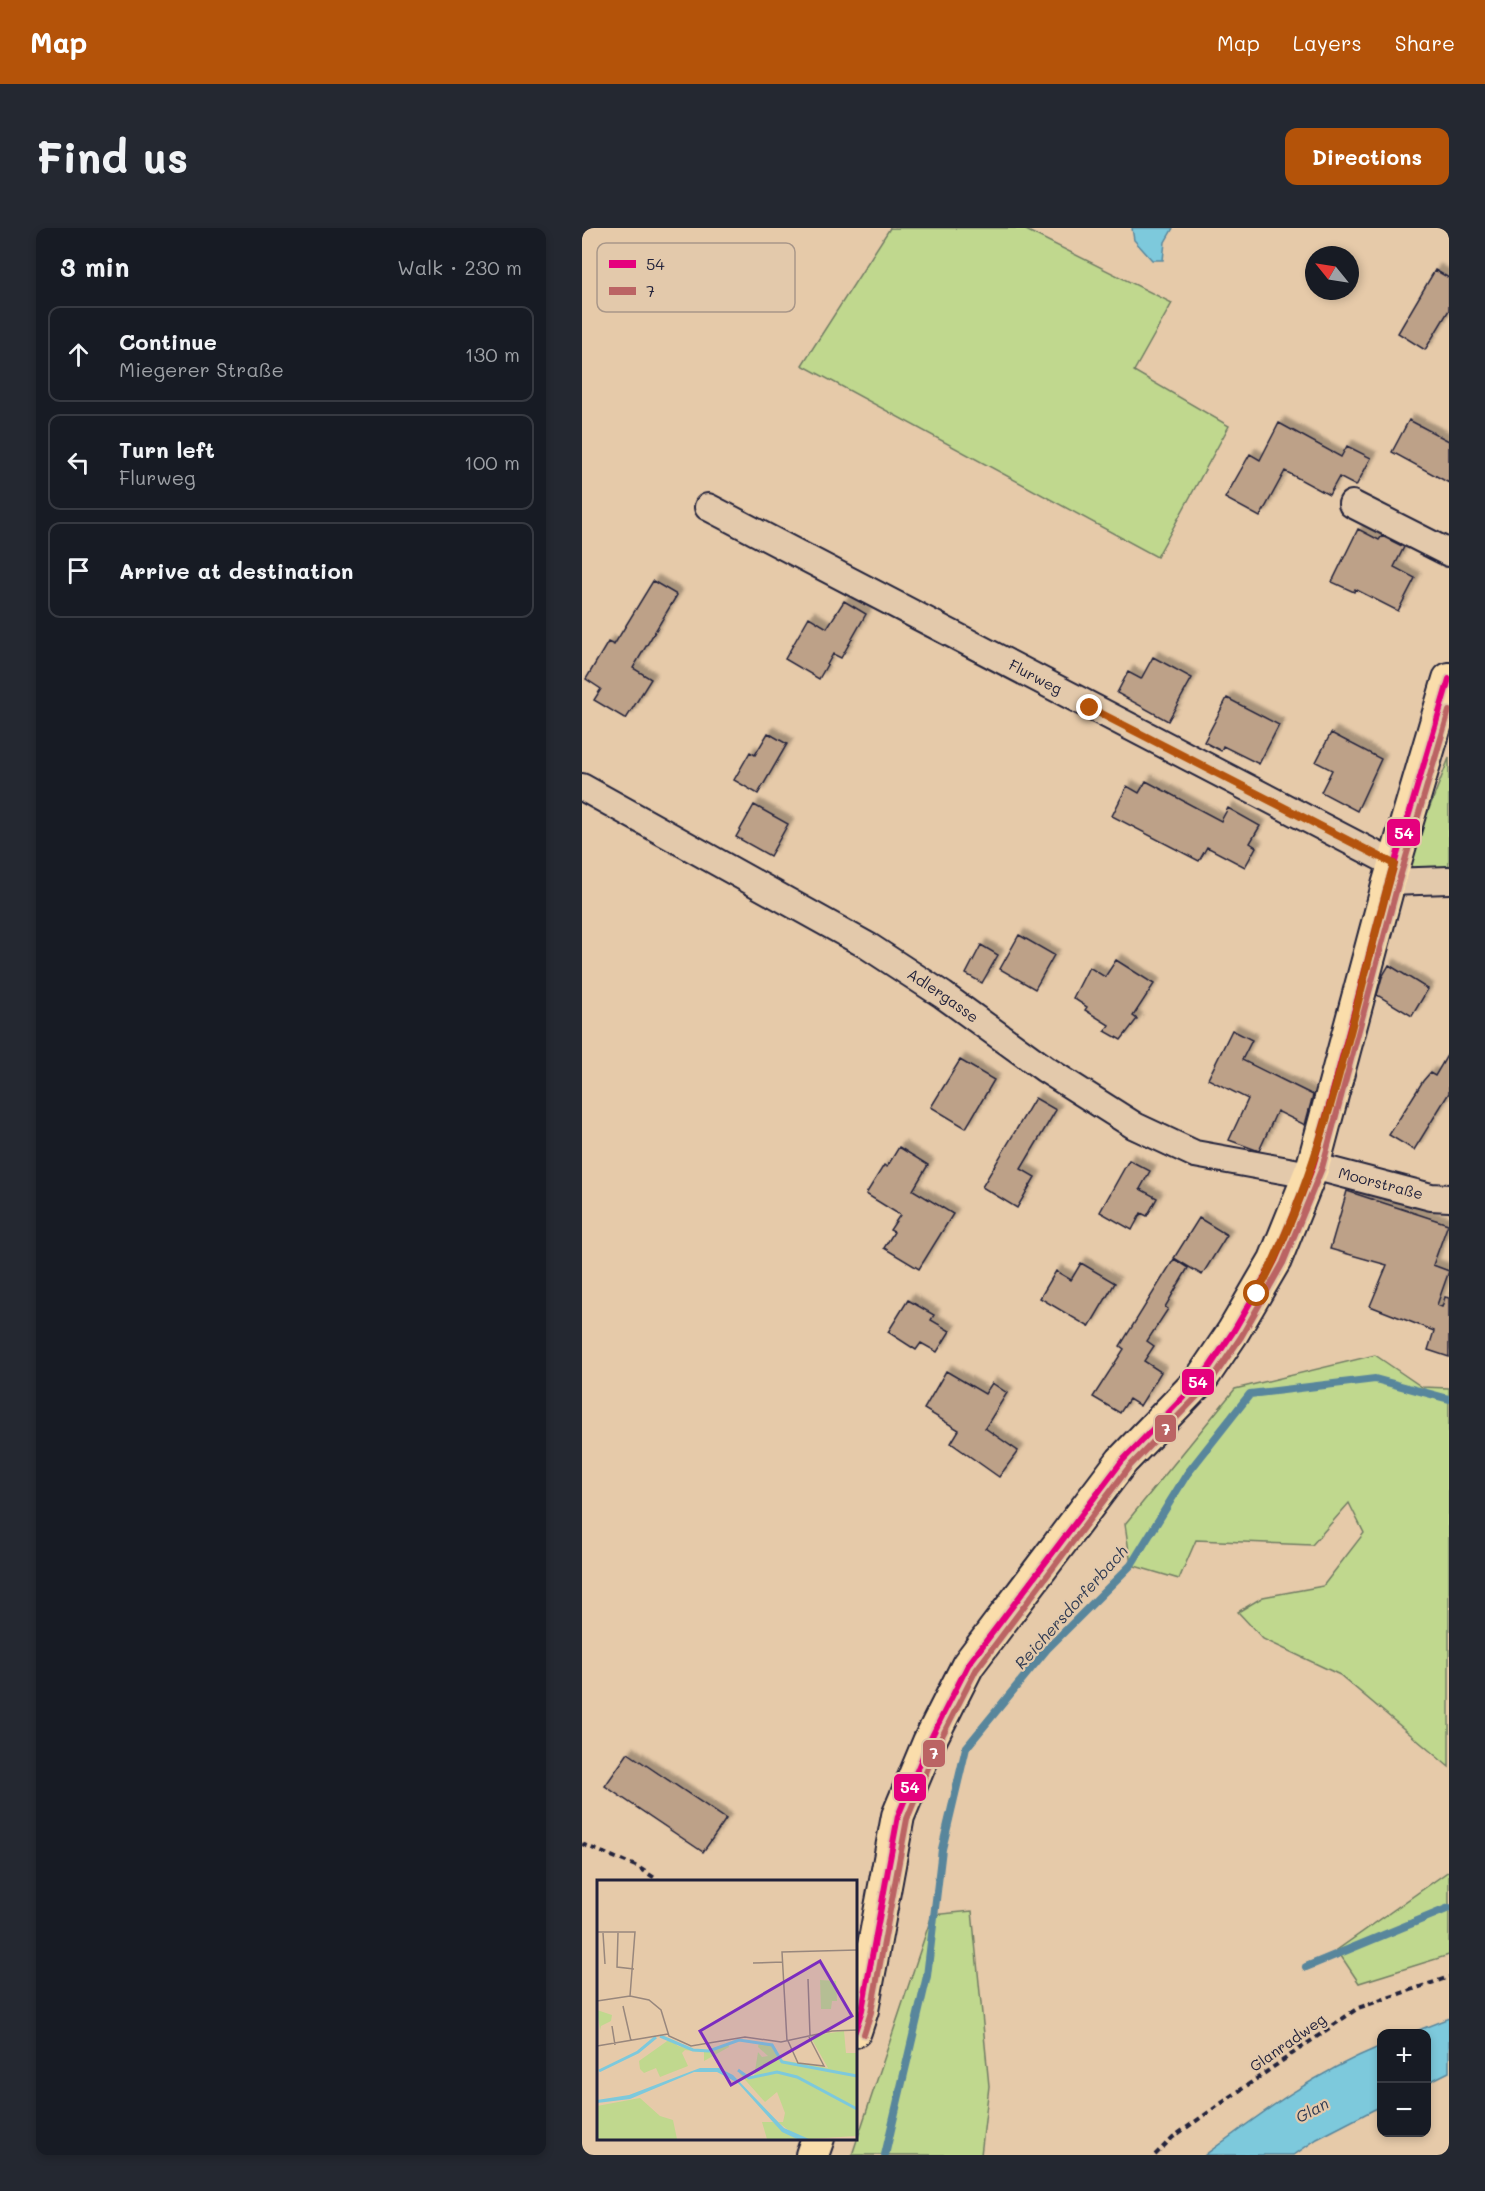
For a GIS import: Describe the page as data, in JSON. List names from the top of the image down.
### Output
{
  "streets": {
    "street": ["Flurweg", "Adlergasse", "Moorstraße"],
    "path": ["Glanradweg"]
  },
  "crossings": [
    ["Adlergasse", "Moorstraße"]
  ],
  "water": ["Reichersdorferbach", "Glan"],
  "lines": ["transit line 54", "transit line 7"],
  "legend": ["54", "7"],
  "north": "top left",
  "page": {
    "header": "Map",
    "nav": ["Map", "Layers", "Share"],
    "buttons": "Directions",
    "title": "Find us",
    "heading": ["3 min", "Walk · 230 m"],
    "list": [
      ["Continue", "Miegerer Straße", "130 m"],
      ["Turn left", "Flurweg", "100 m"],
      "Arrive at destination"
    ],
    "map_buttons": ["+", "−"]
  }
}
